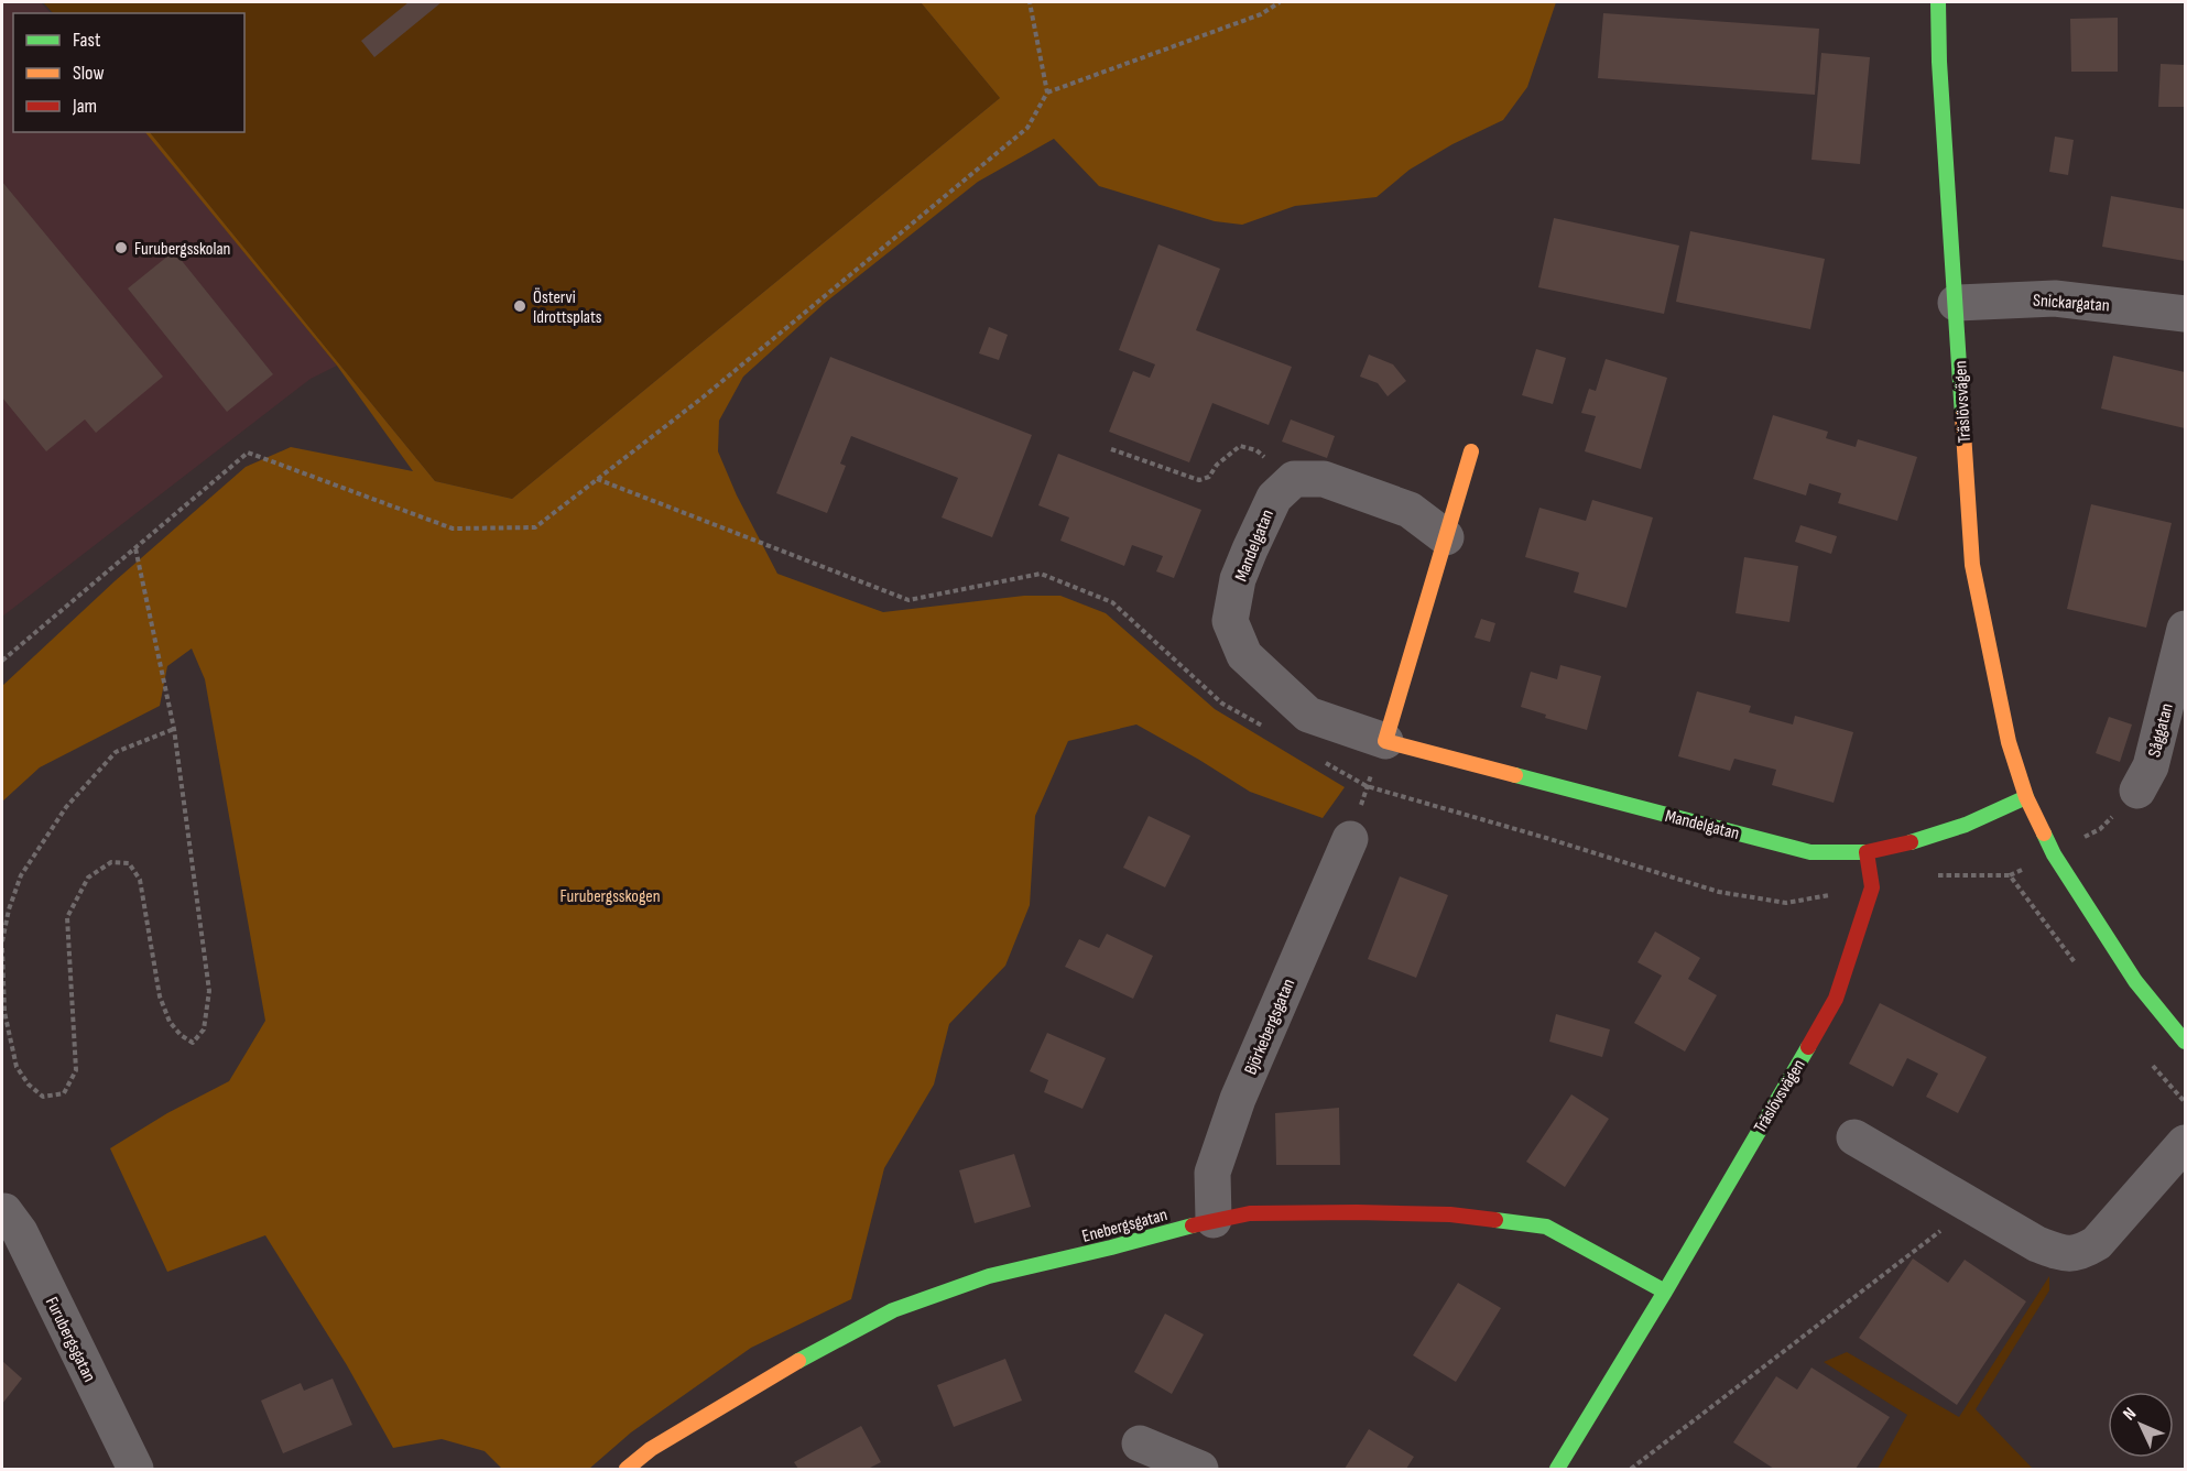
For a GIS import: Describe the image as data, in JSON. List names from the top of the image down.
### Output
{
  "streets": {
    "street": [
      "Snickargatan",
      "Träslövsvägen",
      "Mandelgatan",
      "Såggatan",
      "Björkebergsgatan",
      "Enebergsgatan",
      "Furubergsgatan"
    ]
  },
  "crossings": [
    ["Snickargatan", "Träslövsvägen"],
    ["Träslövsvägen", "Mandelgatan"],
    ["Träslövsvägen", "Enebergsgatan"],
    ["Björkebergsgatan", "Enebergsgatan"]
  ],
  "parks": ["Furubergsskogen"],
  "places": ["Furubergsskolan", "Östervi Idrottsplats"],
  "legend": ["Fast", "Slow", "Jam"],
  "north": "top left"
}
